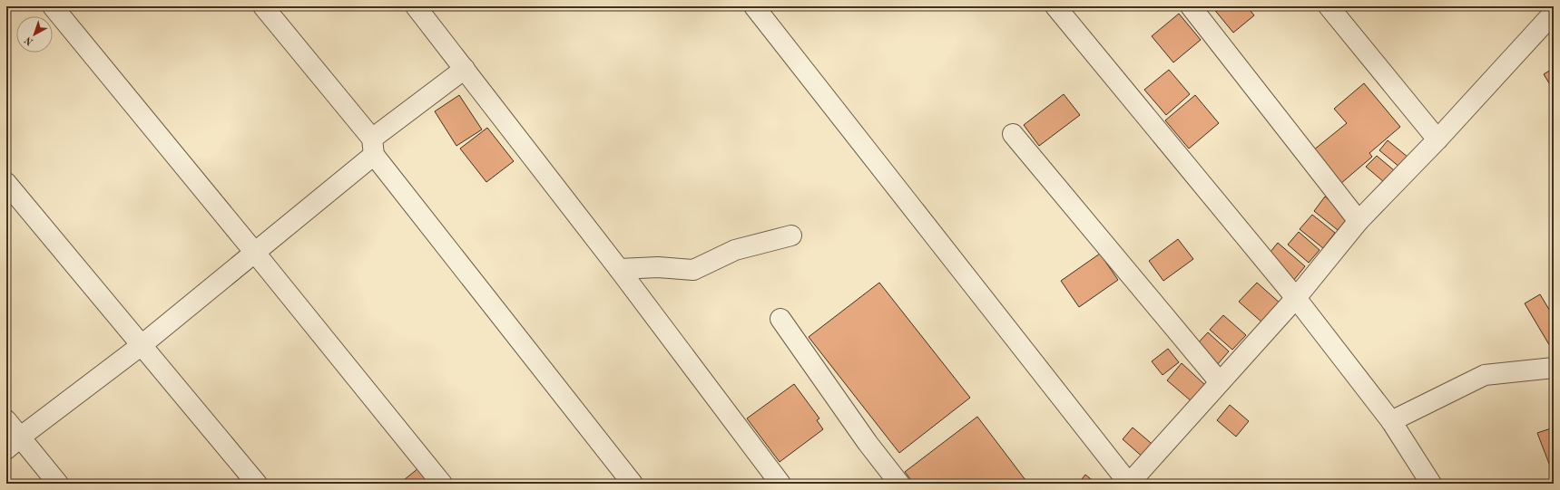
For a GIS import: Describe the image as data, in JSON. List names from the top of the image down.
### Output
{
  "north": "bottom left"
}
